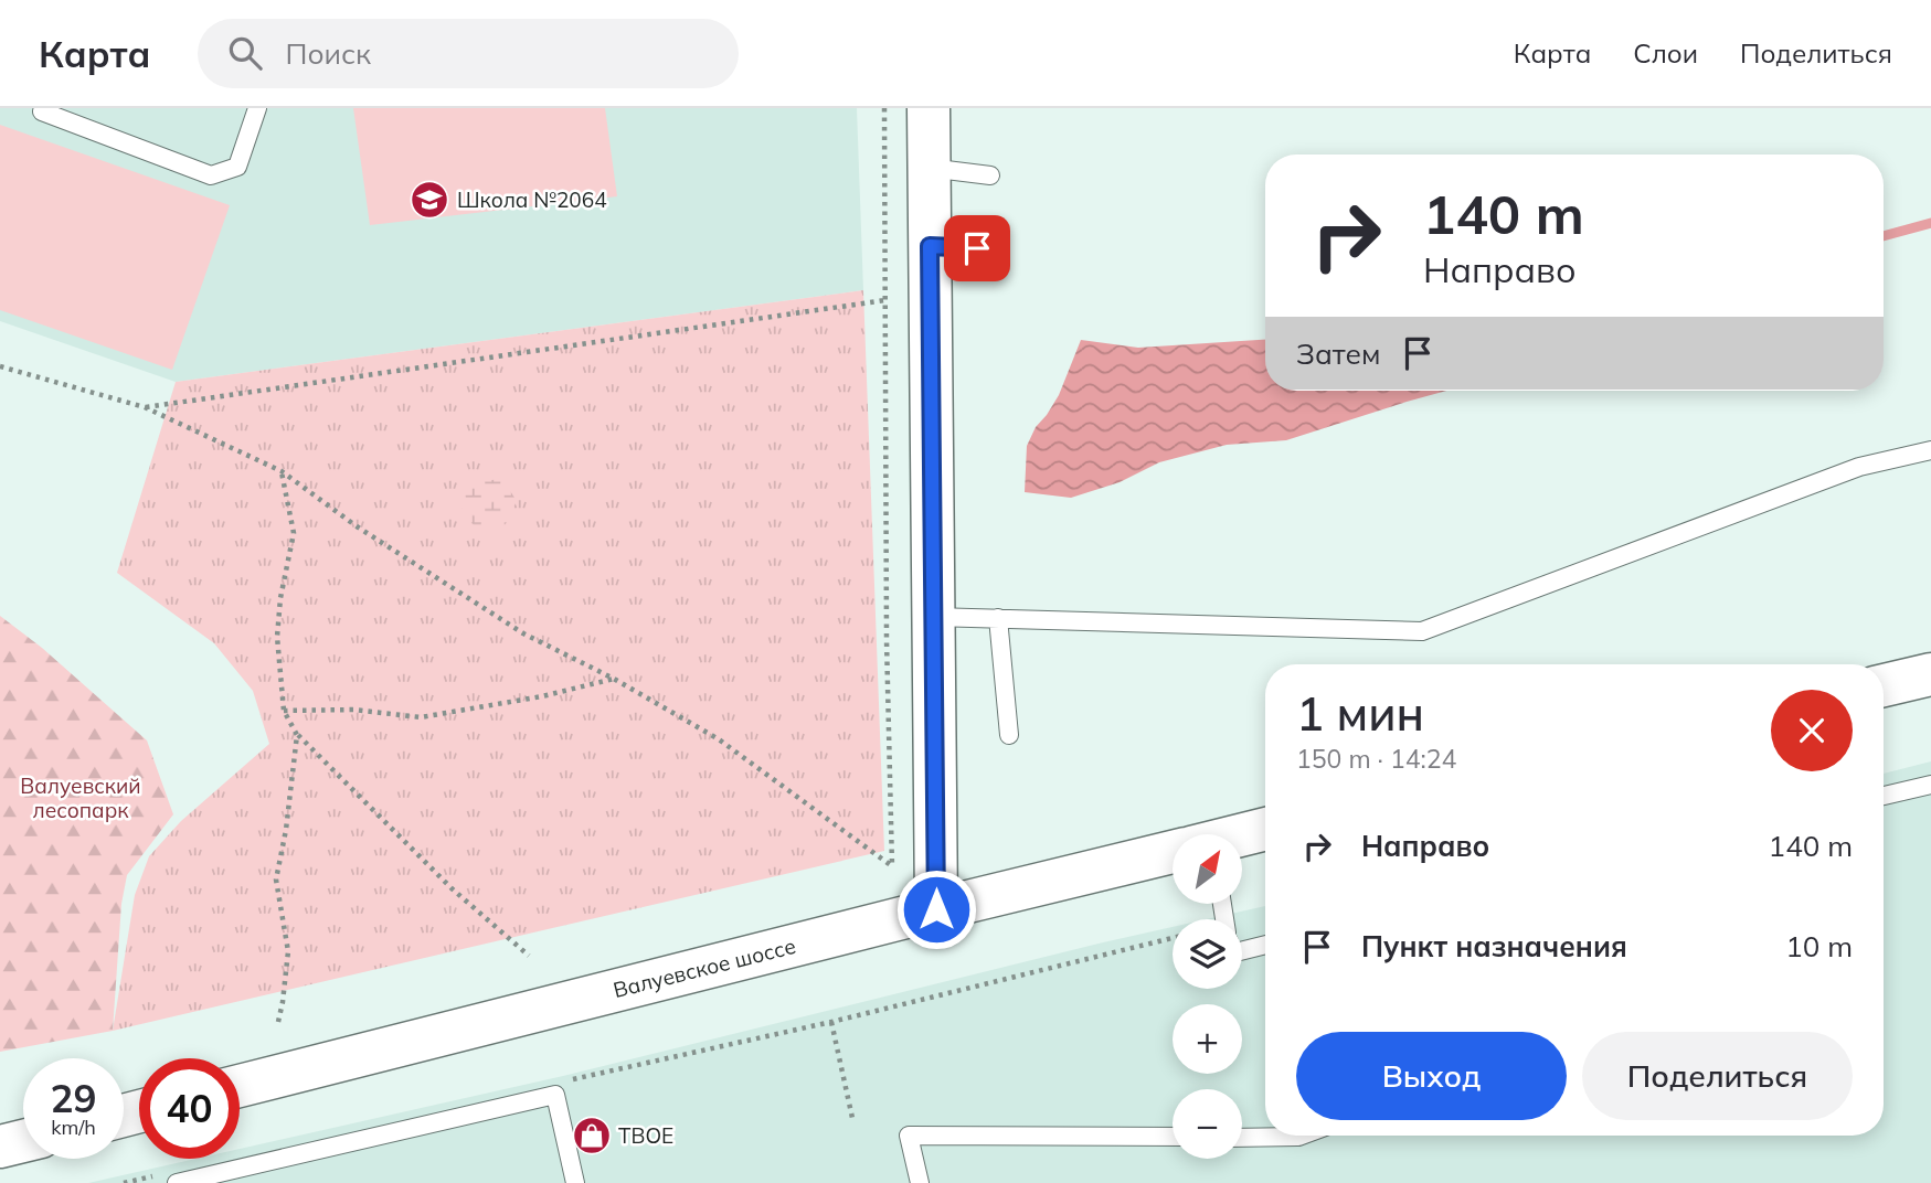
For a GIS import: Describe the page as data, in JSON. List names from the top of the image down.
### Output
{
  "streets": {
    "main road": ["Валуевское шоссе"]
  },
  "parks": ["Валуевский лесопарк"],
  "places": {
    "school or university": ["Школа №2064"],
    "shop": ["ТВОЕ"]
  },
  "north": "top right",
  "page": {
    "header": "Карта",
    "search": "Поиск",
    "nav": ["Карта", "Слои", "Поделиться"],
    "turn": ["140 m", "Направо"],
    "then": "Затем",
    "heading": ["1 мин", "150 m · 14:24"],
    "list": [
      {
        "name": "Направо",
        "value": "140 m"
      },
      {
        "name": "Пункт назначения",
        "value": "10 m"
      }
    ],
    "map_buttons": ["+", "−"],
    "buttons": ["Выход", "Поделиться"],
    "speed": "29 km/h",
    "limit": "40"
  }
}
